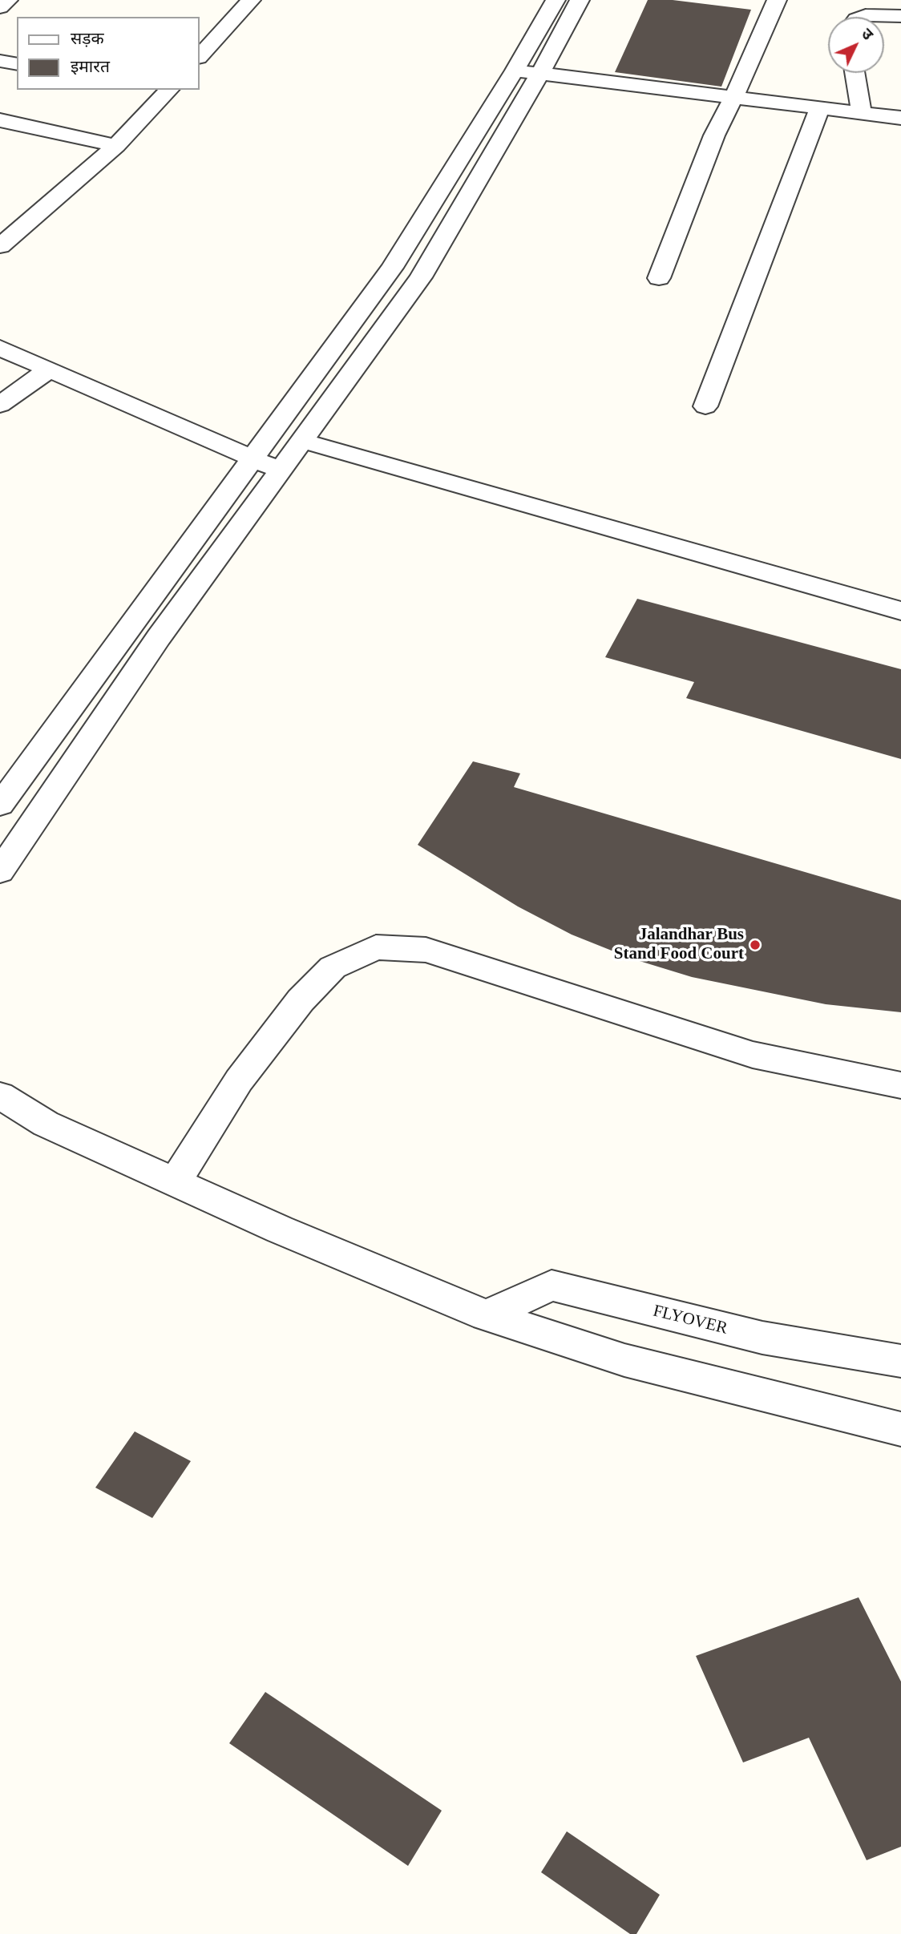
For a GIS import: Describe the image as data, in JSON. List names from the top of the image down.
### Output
{
  "streets": {
    "street": ["FLYOVER"]
  },
  "places": ["Jalandhar Bus Stand Food Court"],
  "legend": ["सड़क", "इमारत"],
  "north": "top right"
}
